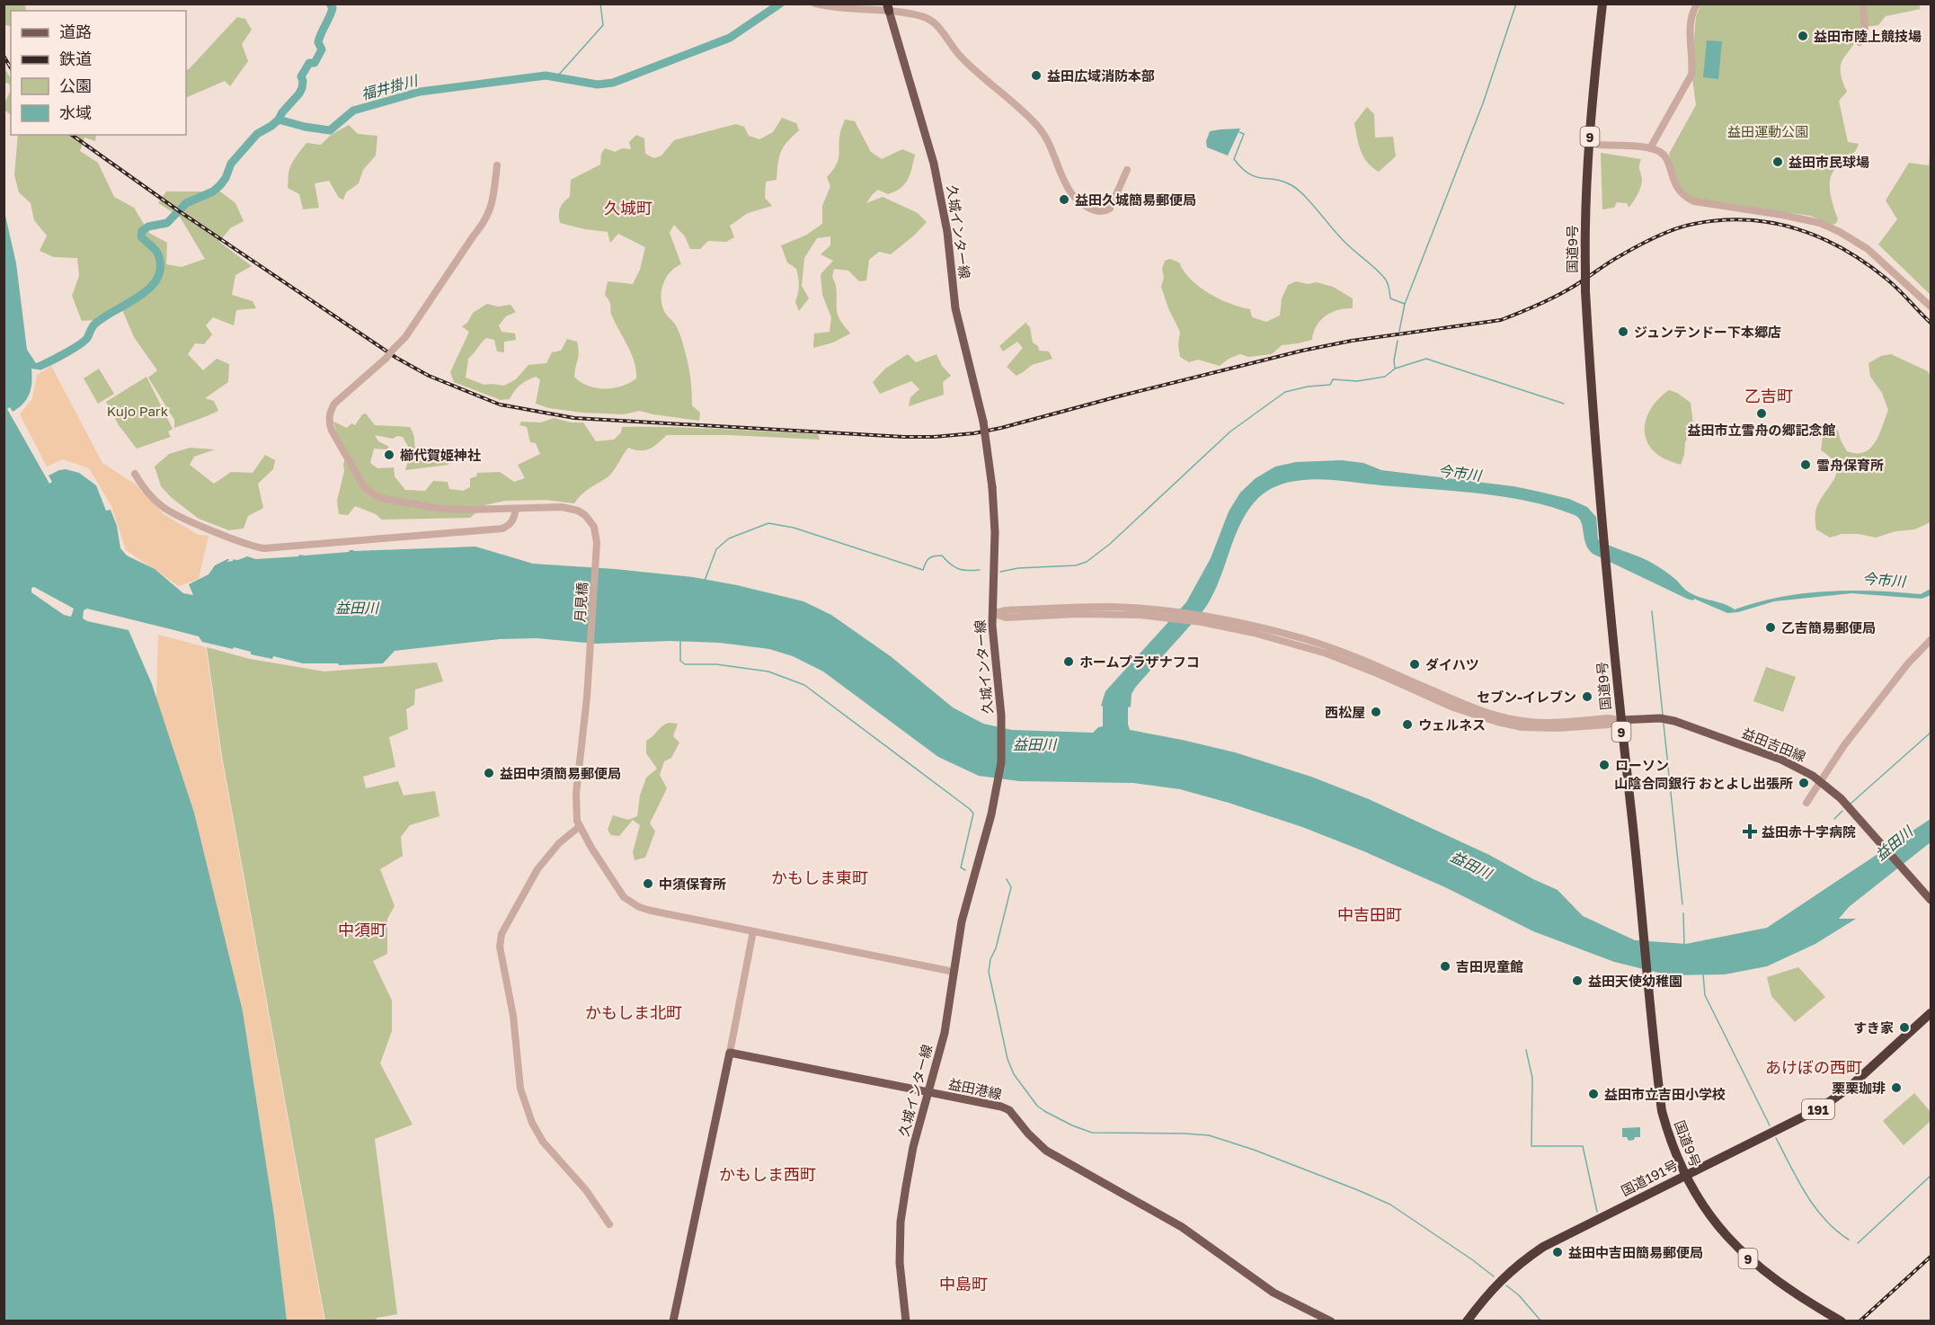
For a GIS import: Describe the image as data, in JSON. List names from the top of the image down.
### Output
{
  "streets": {
    "highway": [
      "9",
      "国道9号",
      "191",
      "国道191号"
    ],
    "main road": ["久城インター線", "益田吉田線", "益田港線"],
    "street": ["月見橋"]
  },
  "crossings": [
    ["久城インター線", "益田港線"],
    ["国道9号", "益田吉田線"],
    ["国道9号", "国道191号"]
  ],
  "districts": [
    "久城町",
    "乙吉町",
    "かもしま東町",
    "中吉田町",
    "中須町",
    "かもしま北町",
    "あけぼの西町",
    "かもしま西町",
    "中島町"
  ],
  "water": ["福井掛川", "今市川", "益田川"],
  "parks": ["益田運動公園", "Kujo Park"],
  "places": {
    "other": [
      "益田市陸上競技場",
      "益田広域消防本部",
      "益田市民球場",
      "益田久城簡易郵便局",
      "ジュンテンドー下本郷店",
      "益田市立雪舟の郷記念館",
      "櫛代賀姫神社",
      "雪舟保育所",
      "乙吉簡易郵便局",
      "ホームプラザナフコ",
      "ダイハツ",
      "セブン-イレブン",
      "西松屋",
      "ウェルネス",
      "ローソン",
      "益田中須簡易郵便局",
      "山陰合同銀行 おとよし出張所",
      "中須保育所",
      "吉田児童館",
      "益田天使幼稚園",
      "すき家",
      "栗栗珈琲",
      "益田市立吉田小学校",
      "益田中吉田簡易郵便局"
    ],
    "health": ["益田赤十字病院"]
  },
  "legend": [
    "道路",
    "鉄道",
    "公園",
    "水域"
  ]
}
